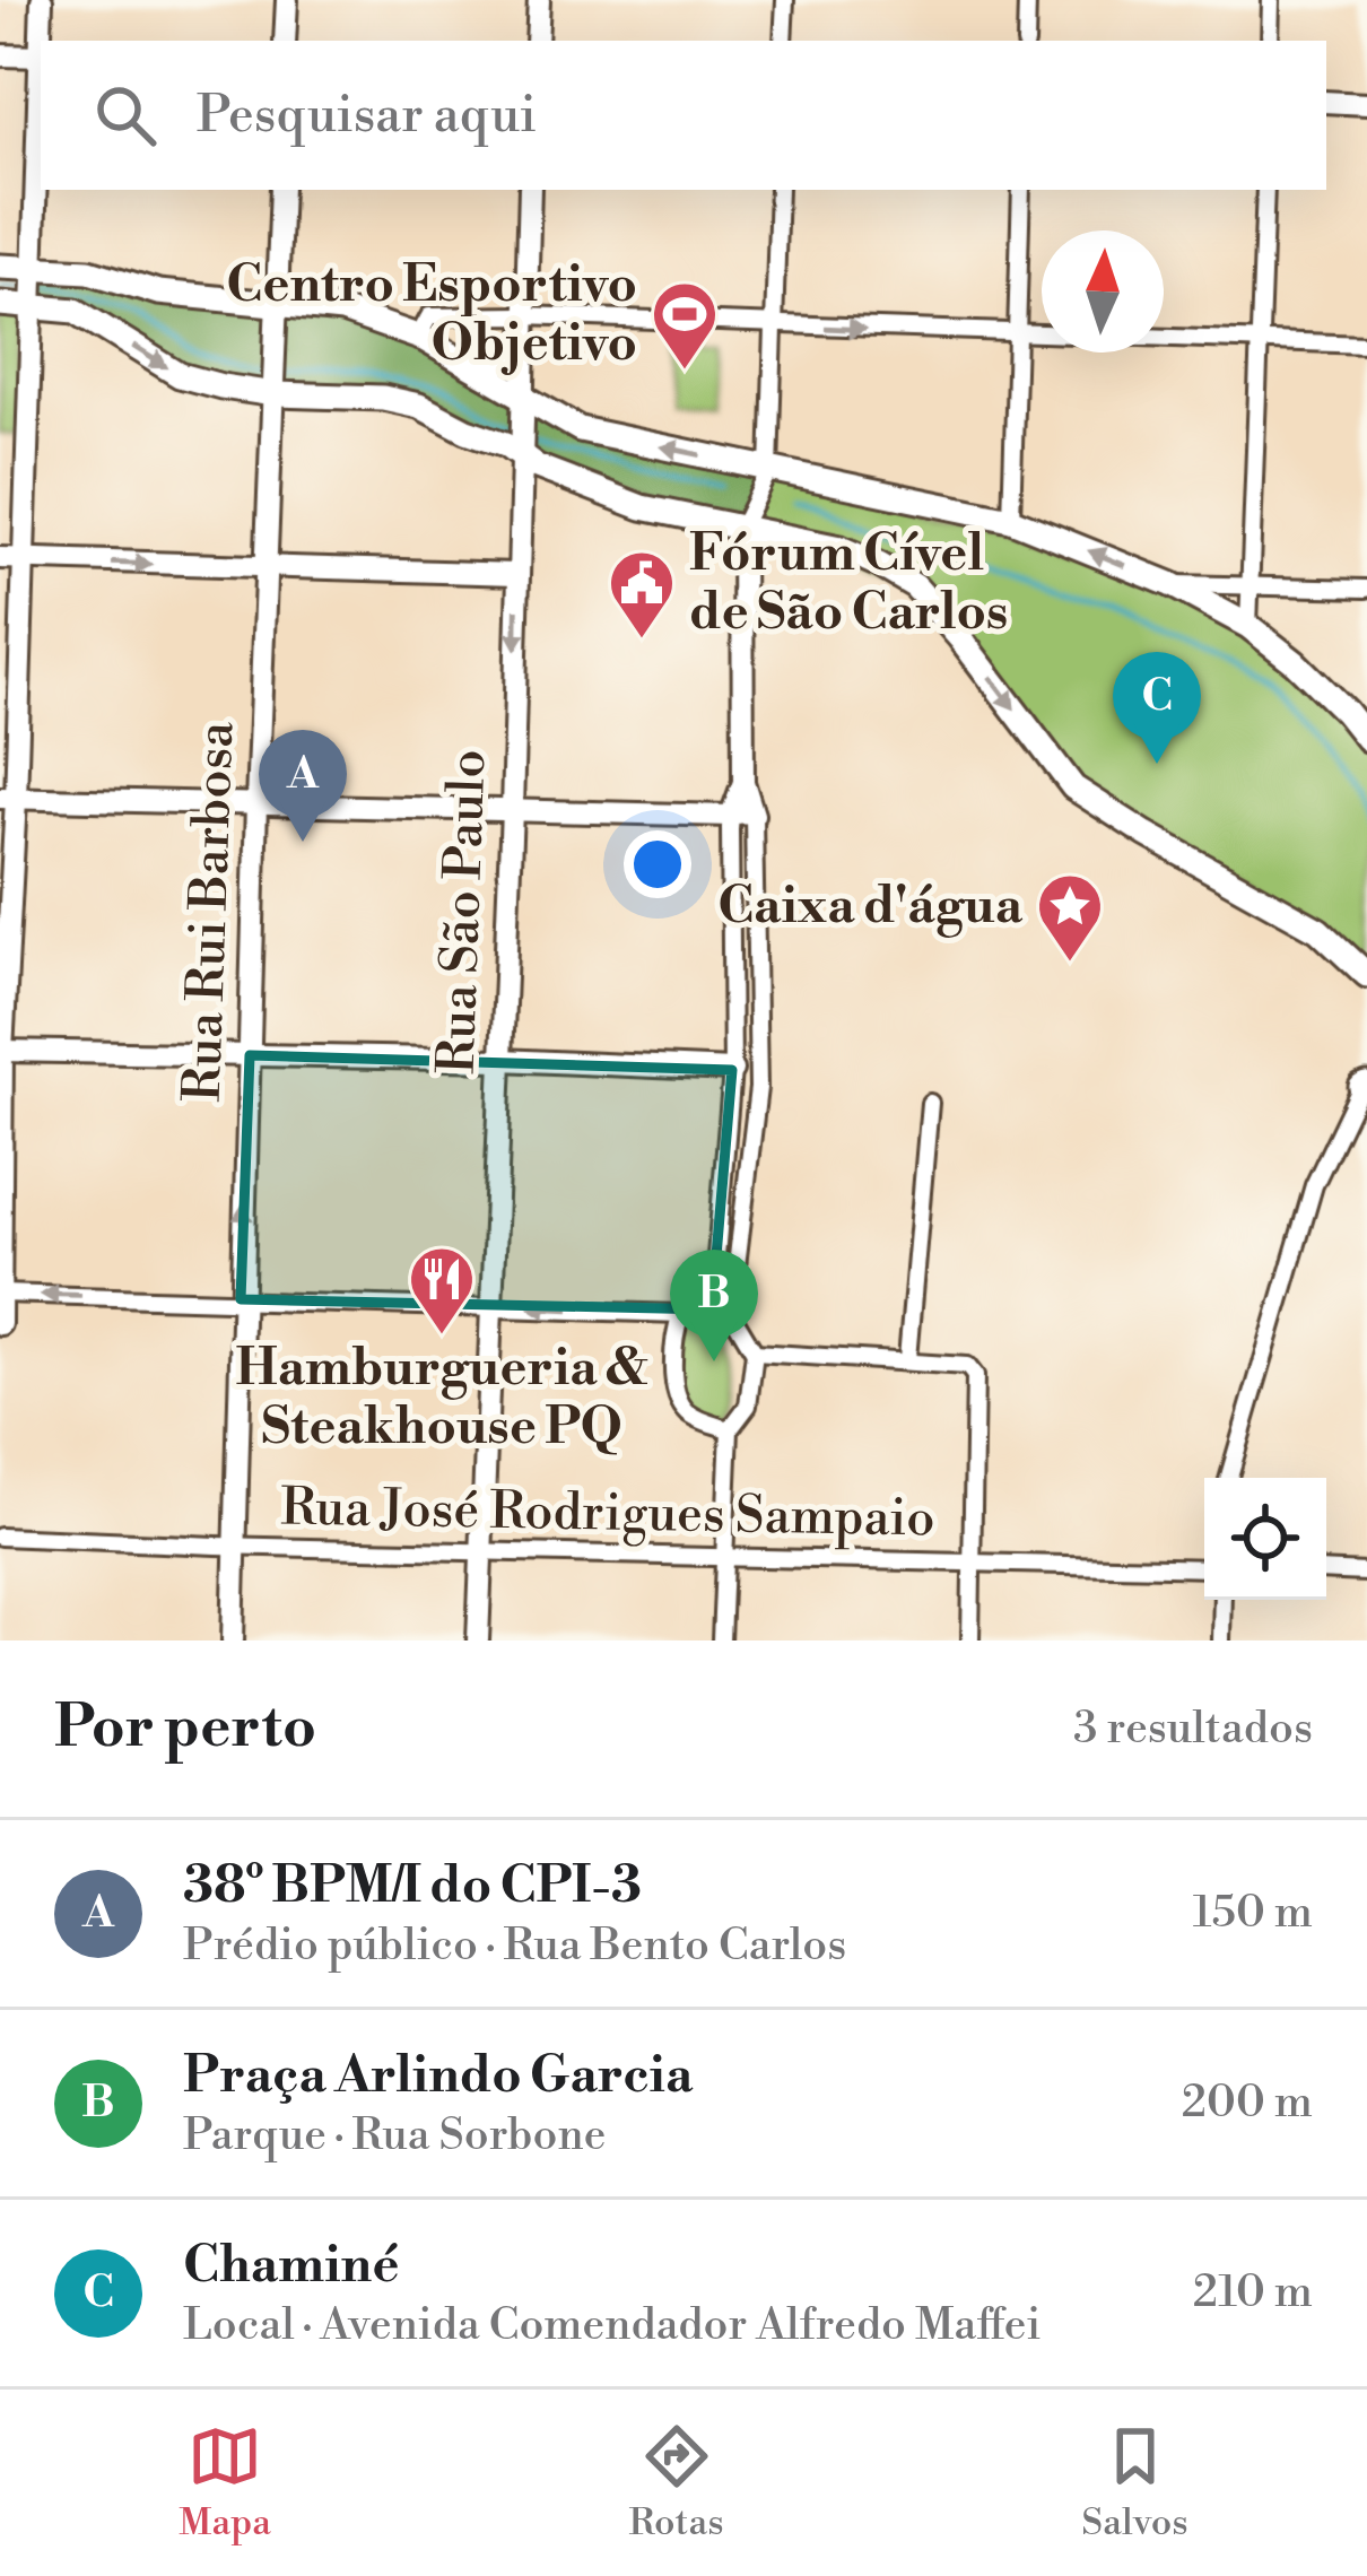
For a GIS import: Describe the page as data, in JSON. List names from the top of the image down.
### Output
{
  "streets": {
    "street": ["Rua Rui Barbosa", "Rua São Paulo", "Rua José Rodrigues Sampaio"]
  },
  "crossings": [
    ["Rua Rui Barbosa", "Rua José Rodrigues Sampaio"],
    ["Rua São Paulo", "Rua José Rodrigues Sampaio"]
  ],
  "places": {
    "sports": ["Centro Esportivo Objetivo"],
    "public building": ["Fórum Cível de São Carlos"],
    "place": ["Caixa d'água"],
    "restaurant": ["Hamburgueria & Steakhouse PQ"]
  },
  "north": "top",
  "page": {
    "search": "Pesquisar aqui",
    "pins": ["C", "A", "B"],
    "heading": ["Por perto", "3 resultados"],
    "list": [
      {
        "mark": "A",
        "name": "38º BPM/I do CPI-3",
        "note": "Prédio público · Rua Bento Carlos",
        "value": "150 m"
      },
      {
        "mark": "B",
        "name": "Praça Arlindo Garcia",
        "note": "Parque · Rua Sorbone",
        "value": "200 m"
      },
      {
        "mark": "C",
        "name": "Chaminé",
        "note": "Local · Avenida Comendador Alfredo Maffei",
        "value": "210 m"
      }
    ],
    "nav": ["Mapa", "Rotas", "Salvos"]
  }
}
